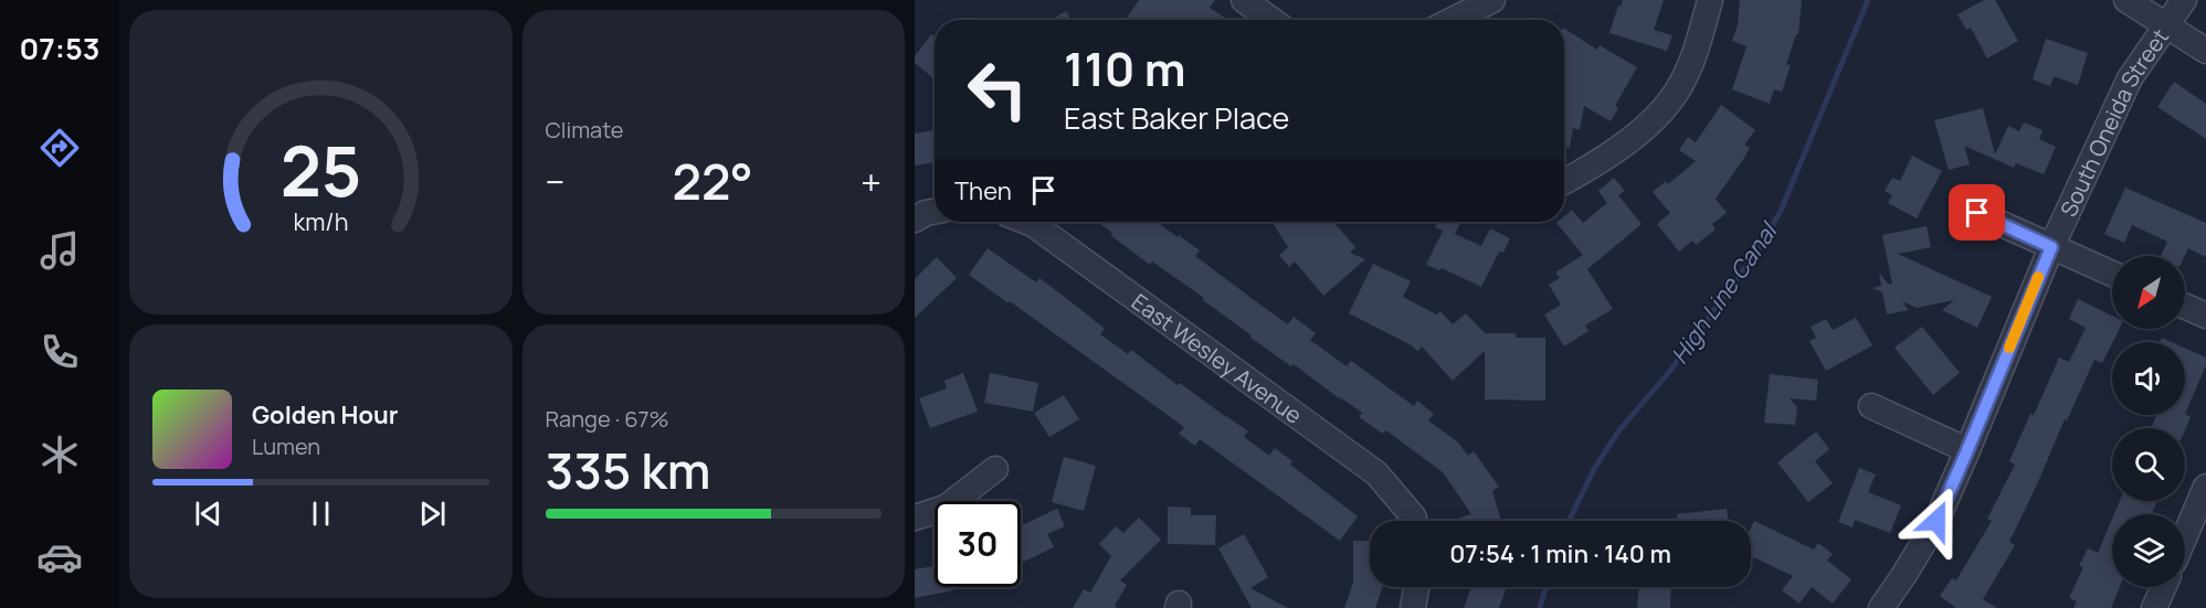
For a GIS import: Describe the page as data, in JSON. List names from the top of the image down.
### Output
{
  "streets": {
    "street": ["South Oneida Street", "East Wesley Avenue"]
  },
  "water": ["High Line Canal"],
  "north": "bottom left",
  "page": {
    "tabs": "07:53",
    "tile": [
      "Climate",
      ["Range · 67%", "335 km"]
    ],
    "turn": ["110 m", "East Baker Place"],
    "heat": ["−", "22°", "+"],
    "then": "Then",
    "song": ["Golden Hour", "Lumen"],
    "limit": "30",
    "trip": "07:54 · 1 min · 140 m",
    "gauge": ["25", "km/h"]
  }
}
